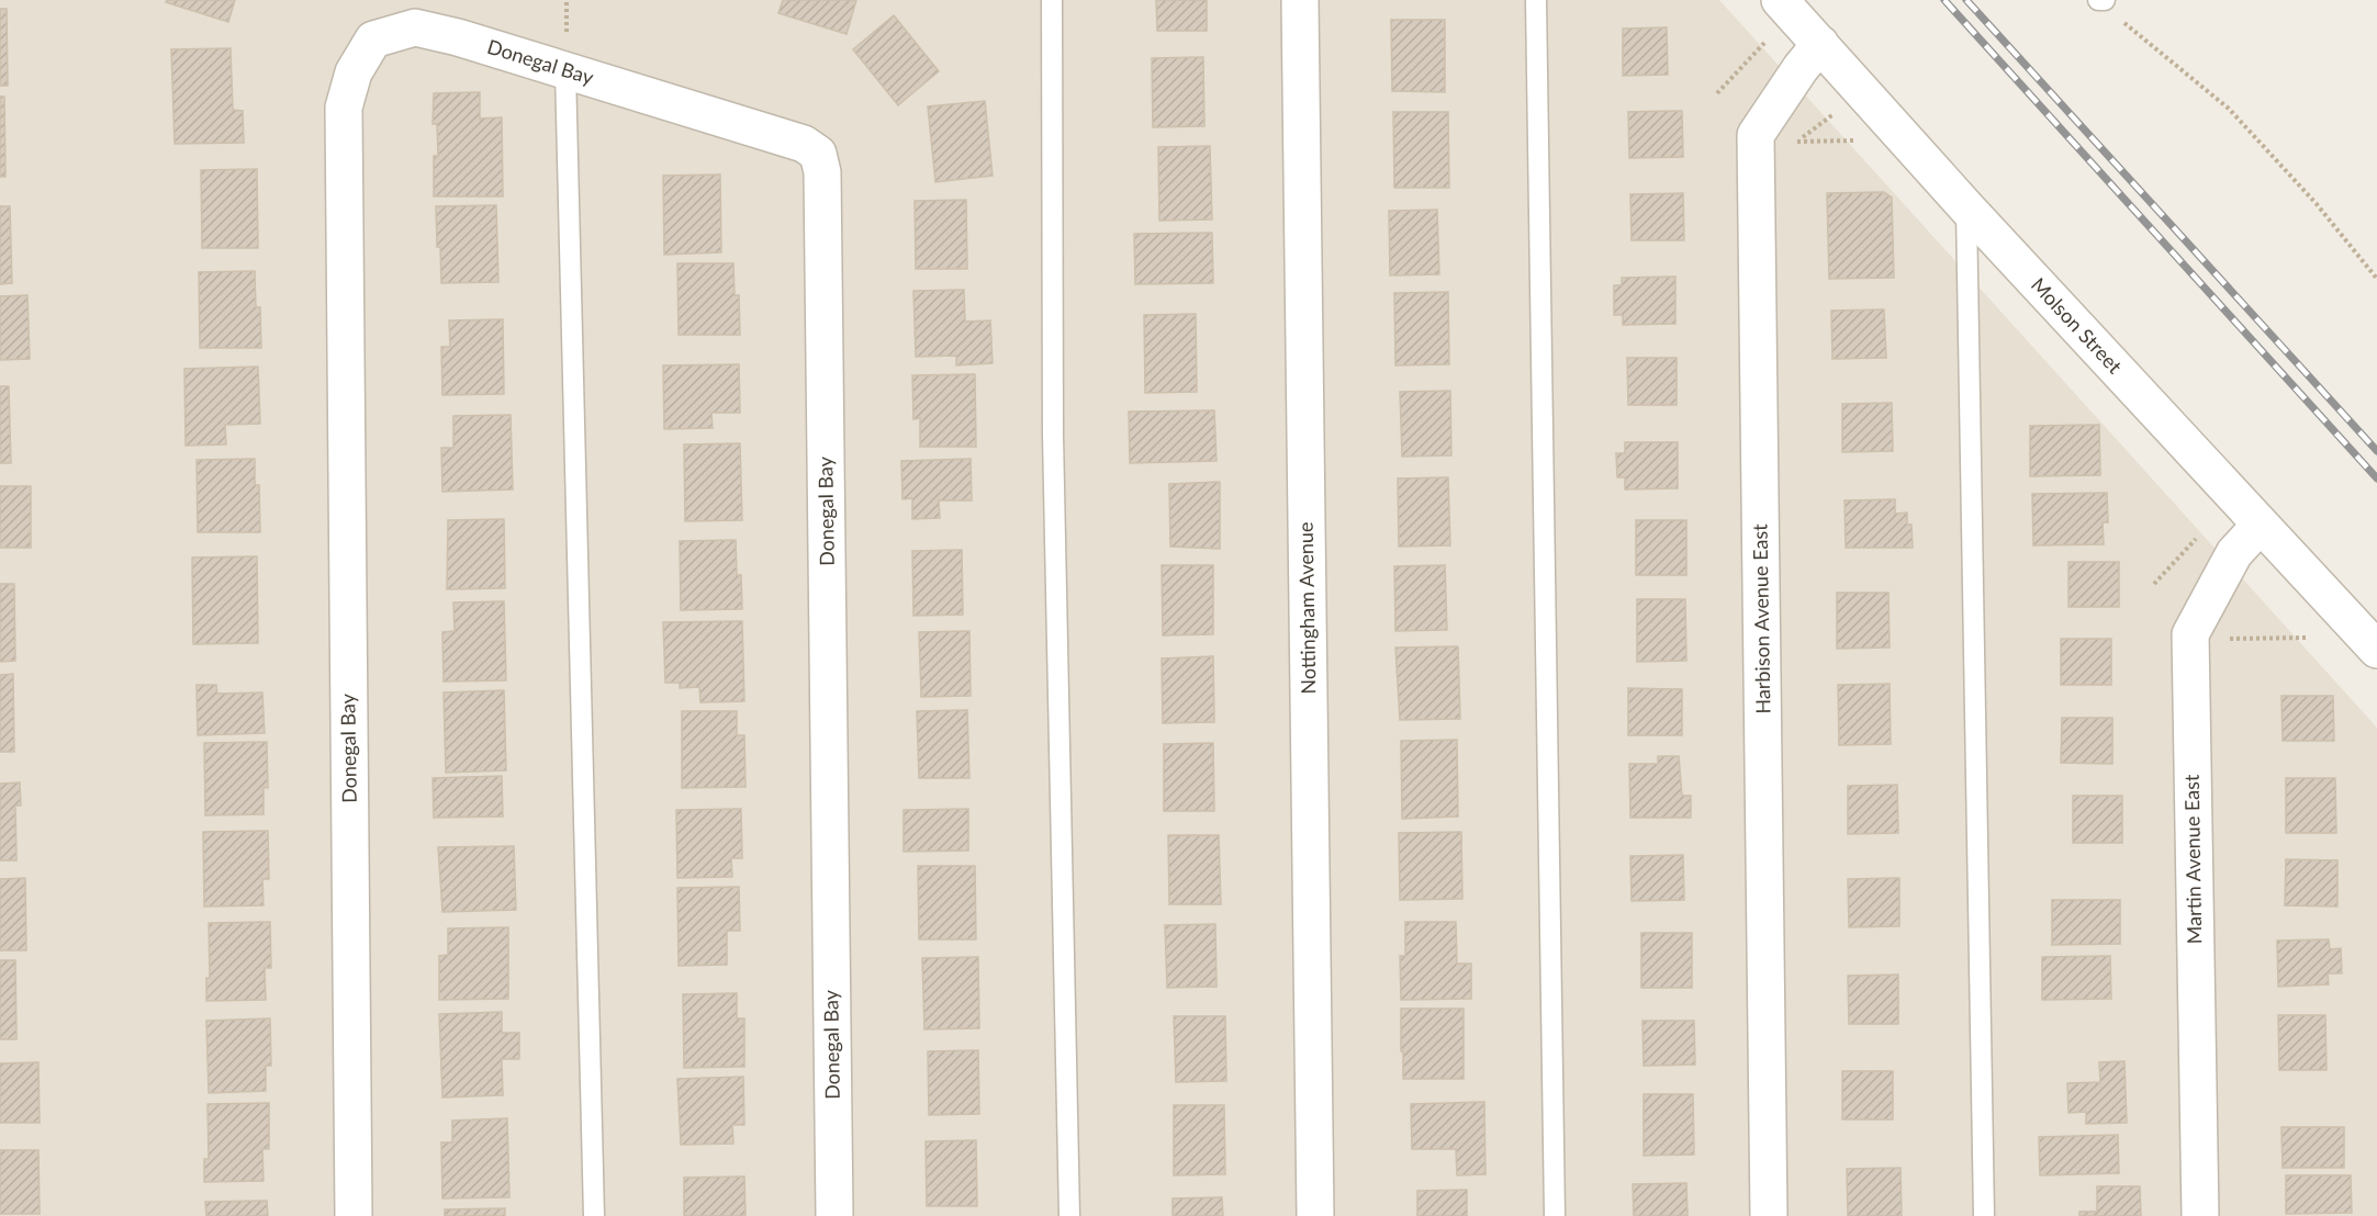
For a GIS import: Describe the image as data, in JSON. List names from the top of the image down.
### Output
{
  "streets": {
    "street": [
      "Donegal Bay",
      "Molson Street",
      "Nottingham Avenue",
      "Harbison Avenue East",
      "Martin Avenue East"
    ]
  },
  "crossings": [
    ["Molson Street", "Harbison Avenue East"],
    ["Molson Street", "Martin Avenue East"]
  ]
}
